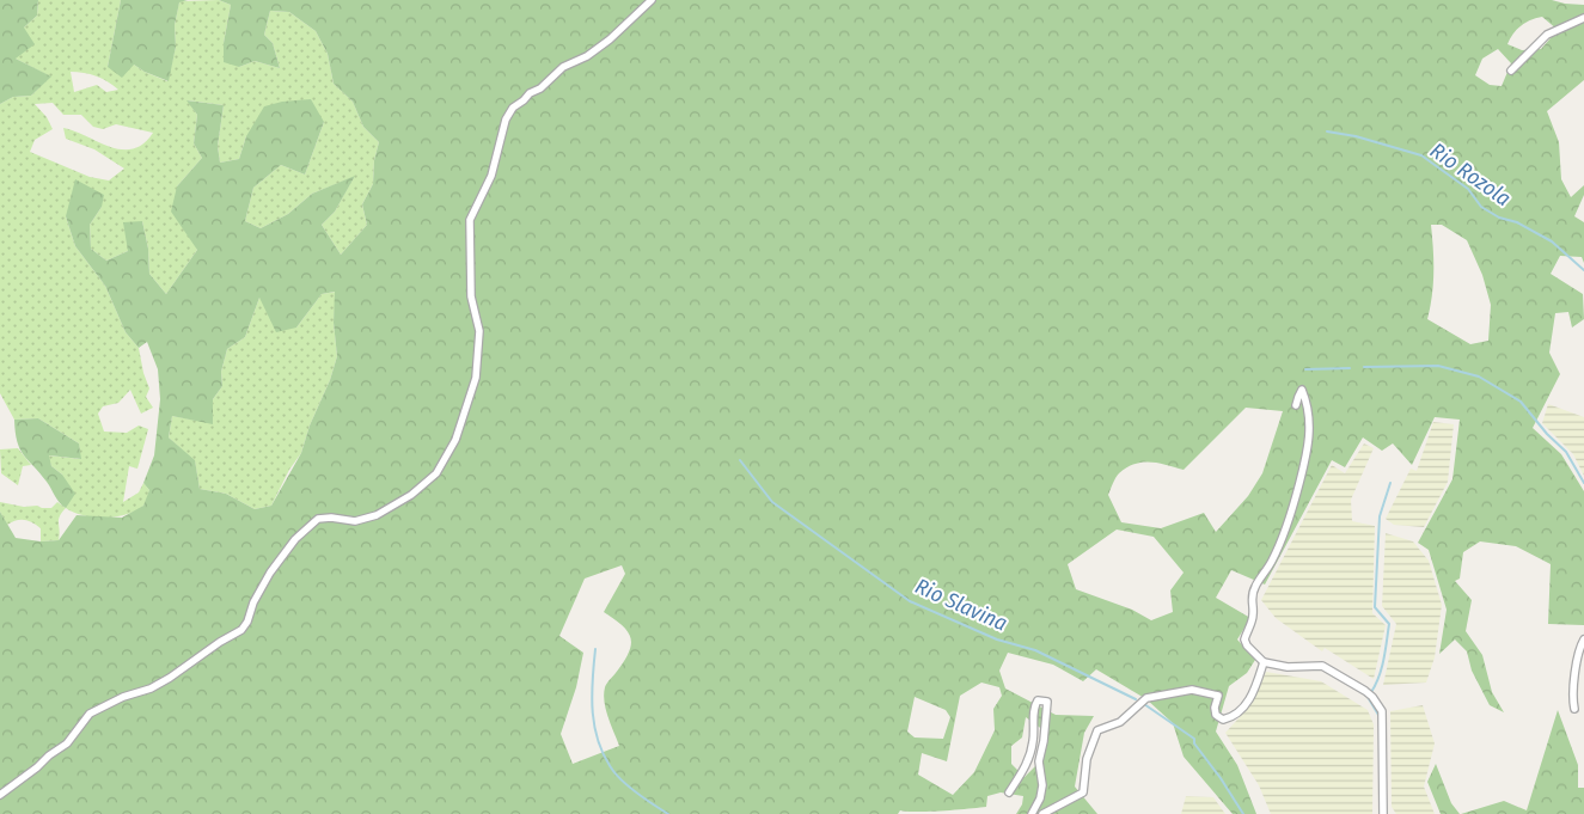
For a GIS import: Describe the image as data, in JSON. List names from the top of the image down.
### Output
{
  "water": ["Rio Rozola", "Rio Slavina"]
}
